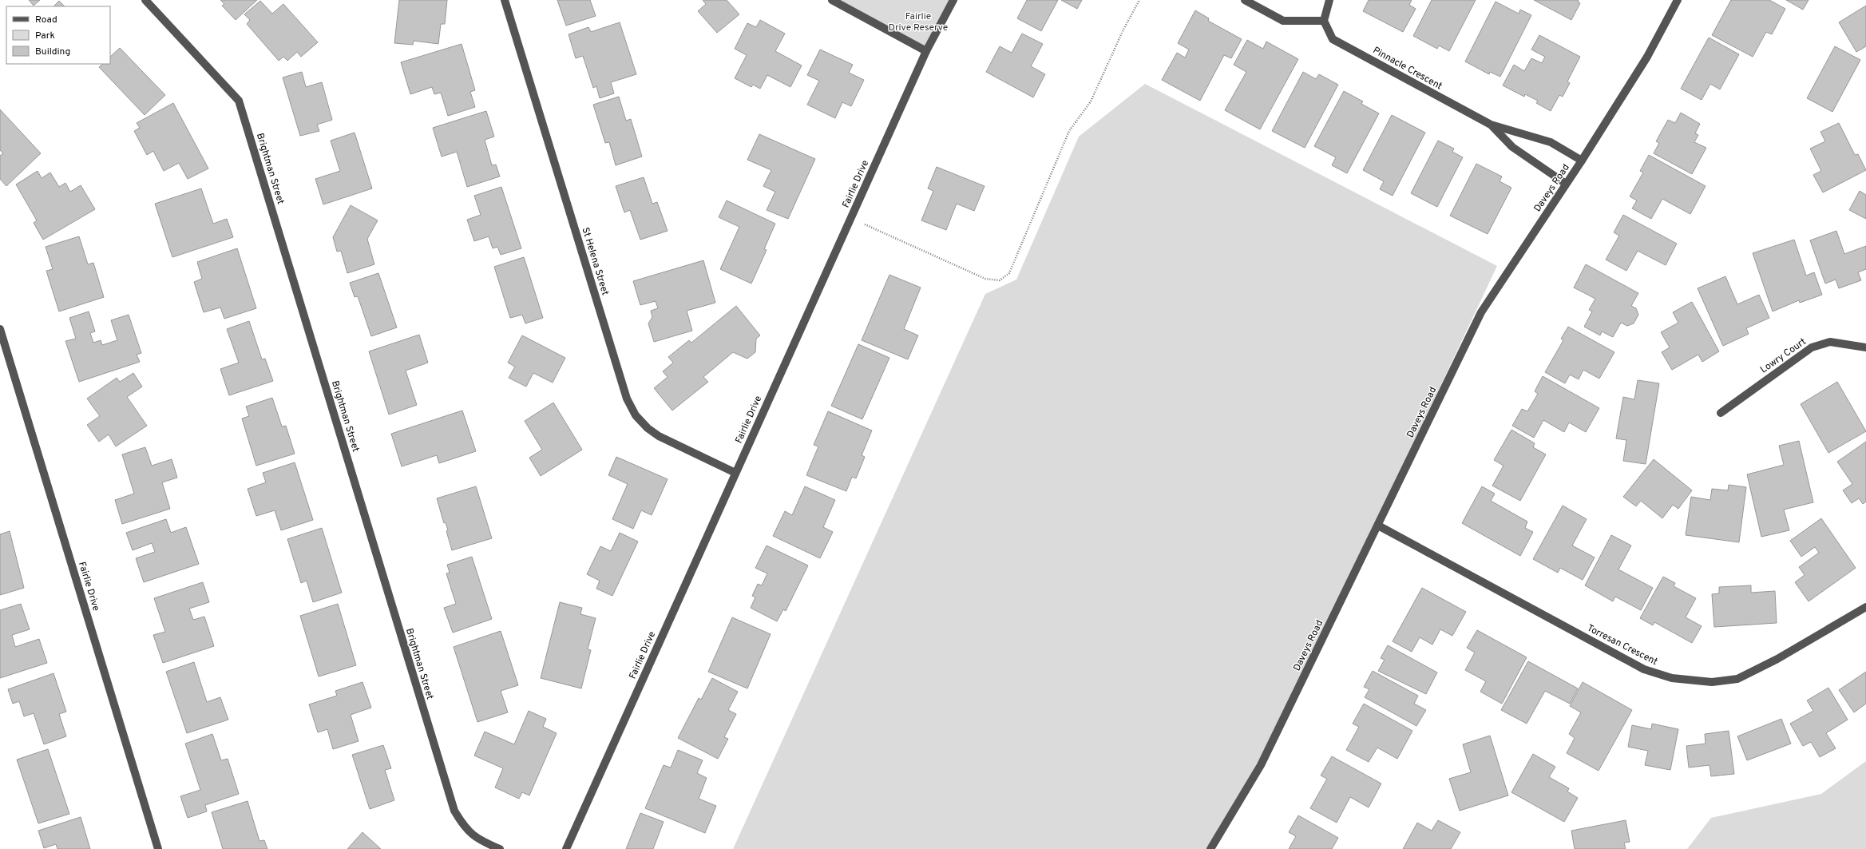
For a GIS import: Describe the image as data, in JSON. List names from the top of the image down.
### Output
{
  "streets": {
    "street": [
      "Pinnacle Crescent",
      "Brightman Street",
      "Fairlie Drive",
      "Daveys Road",
      "St Helena Street",
      "Lowry Court",
      "Torresan Crescent"
    ]
  },
  "crossings": [
    ["Pinnacle Crescent", "Daveys Road"],
    ["Fairlie Drive", "St Helena Street"],
    ["Daveys Road", "Torresan Crescent"]
  ],
  "parks": ["Fairlie Drive Reserve"],
  "legend": ["Road", "Park", "Building"]
}
